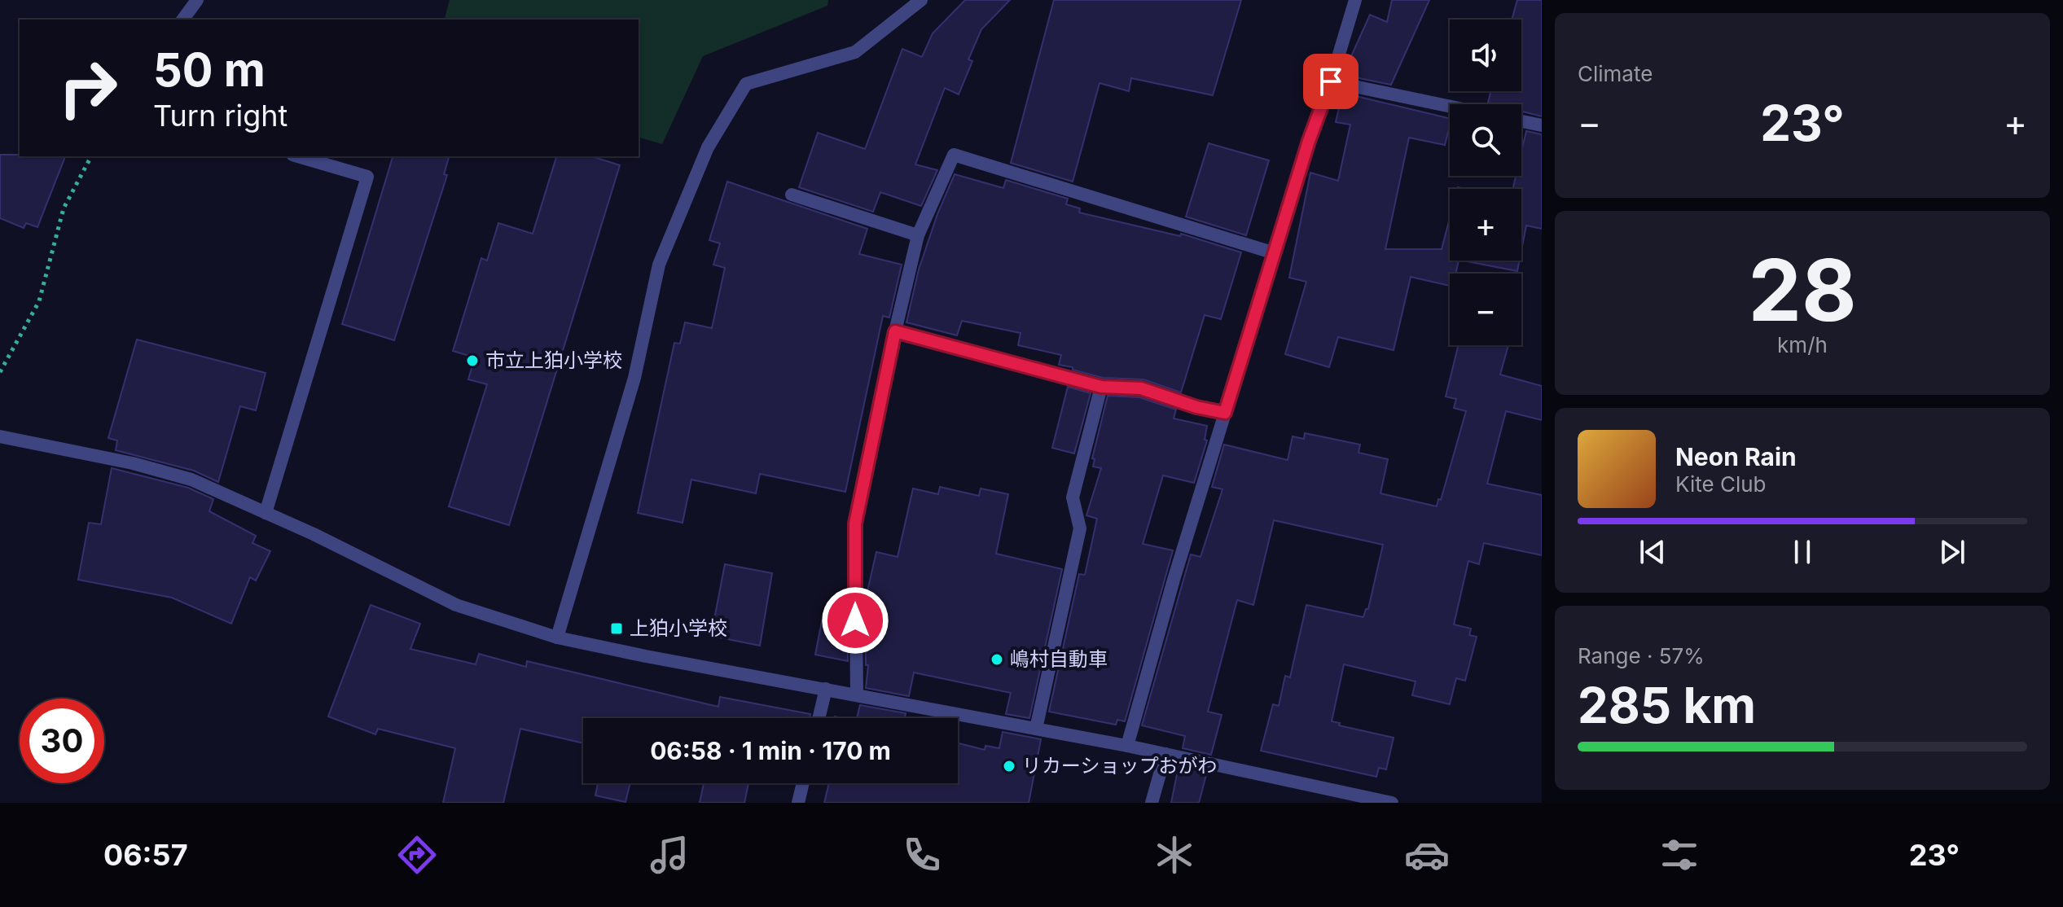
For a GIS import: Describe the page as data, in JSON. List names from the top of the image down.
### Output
{
  "places": {
    "other": ["市立上狛小学校", "嶋村自動車", "リカーショップおがわ"],
    "transit": ["上狛小学校"]
  },
  "page": {
    "tile": [
      "Climate",
      ["28", "km/h"],
      ["Range · 57%", "285 km"]
    ],
    "map_buttons": ["+", "−"],
    "turn": ["50 m", "Turn right"],
    "heat": ["−", "23°", "+"],
    "song": ["Neon Rain", "Kite Club"],
    "limit": "30",
    "trip": "06:58 · 1 min · 170 m",
    "tabs": ["06:57", "23°"]
  }
}
